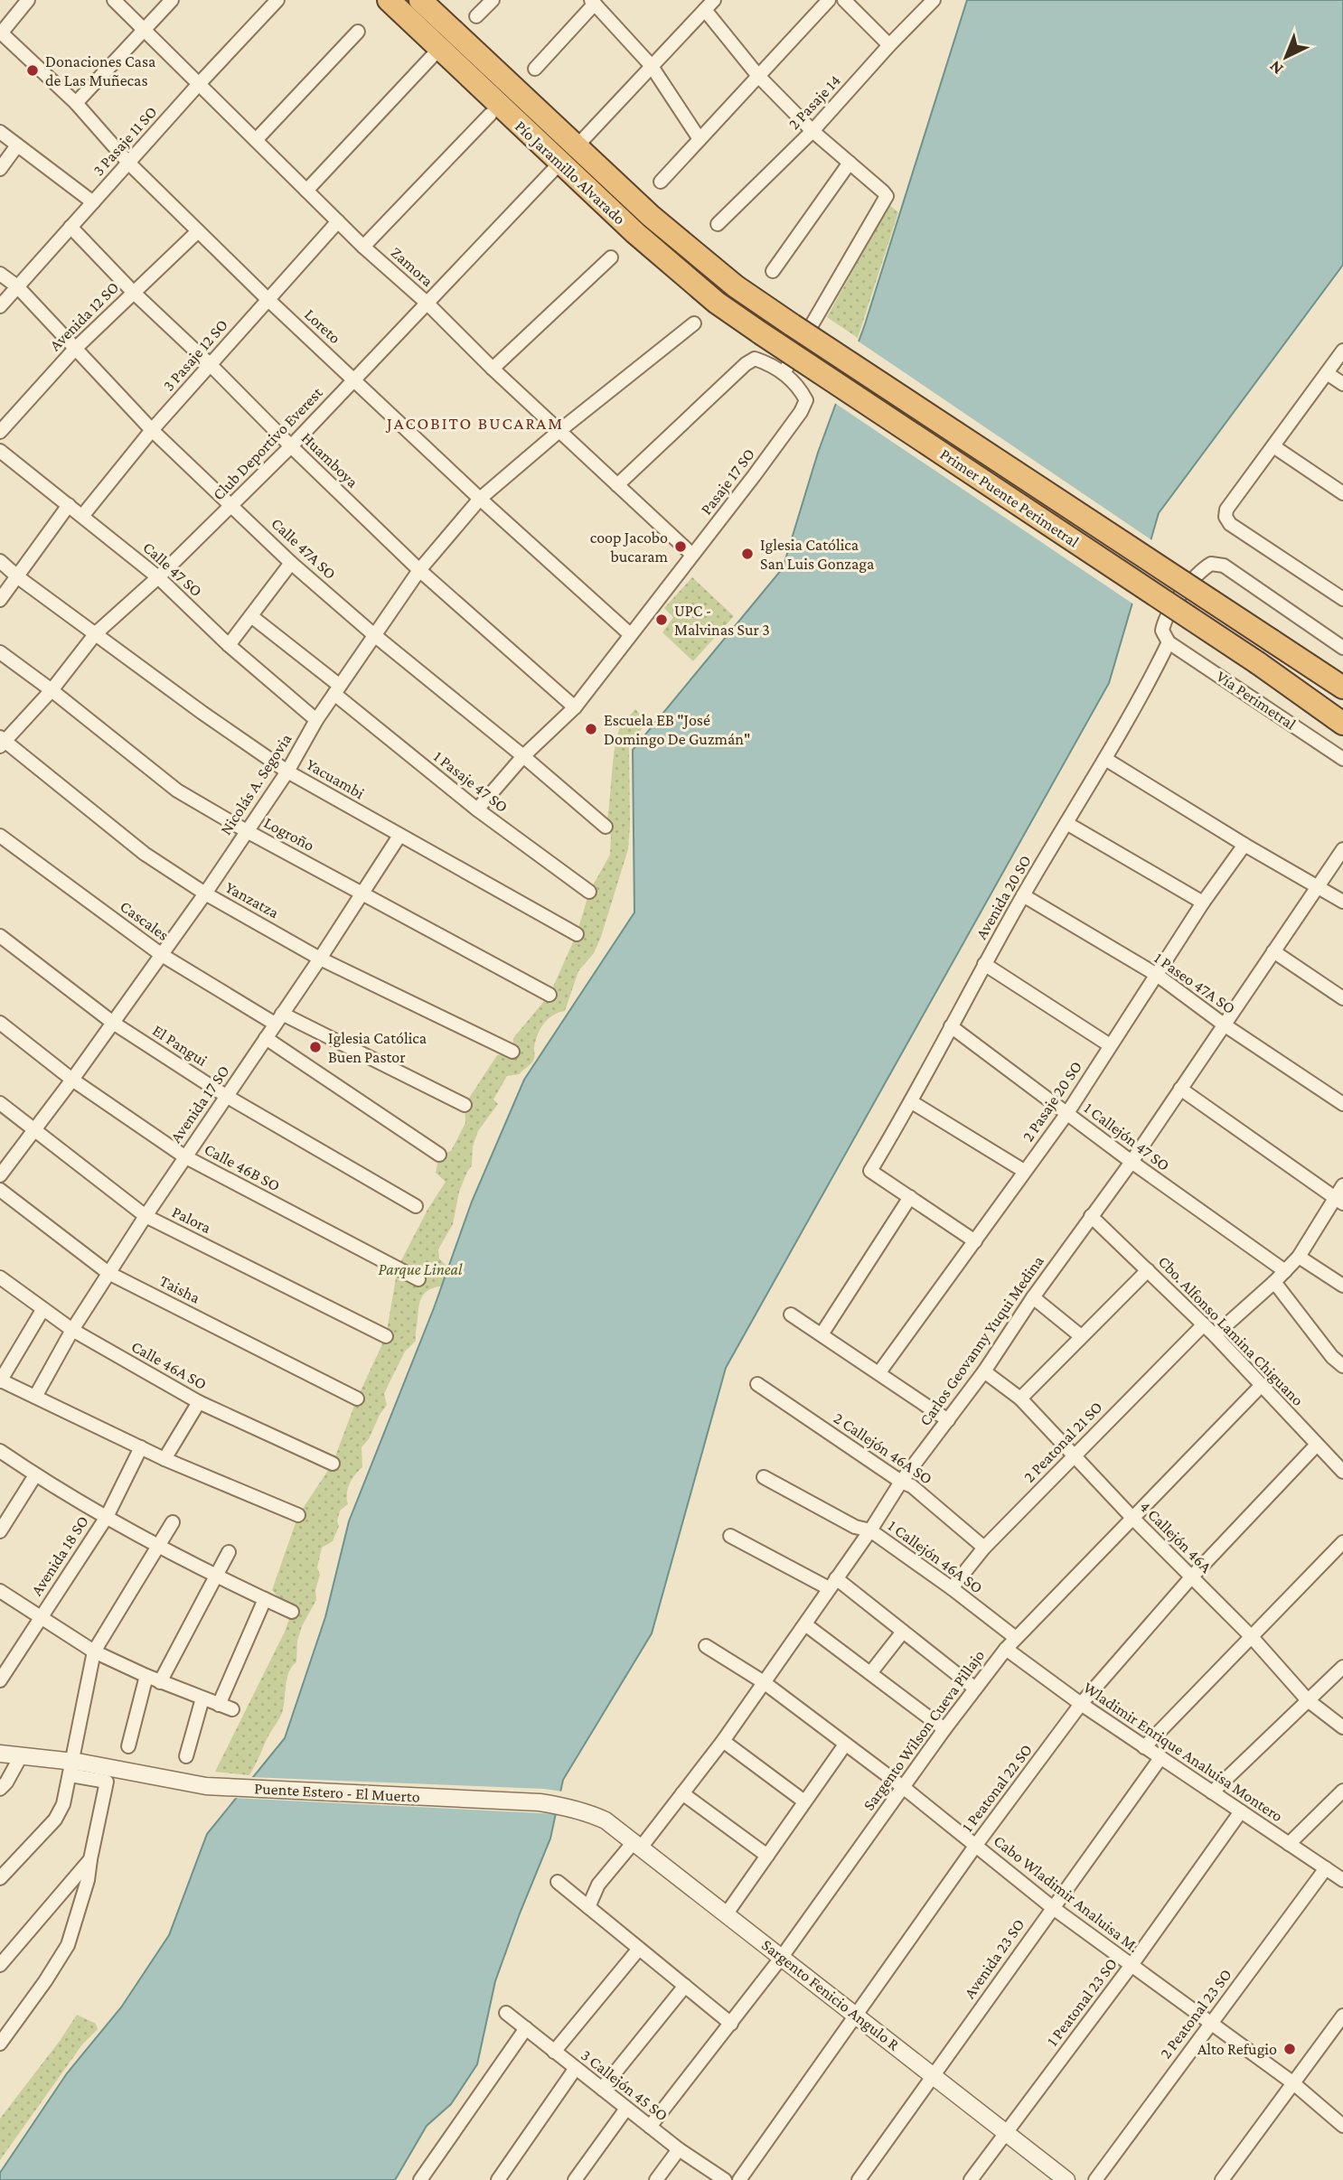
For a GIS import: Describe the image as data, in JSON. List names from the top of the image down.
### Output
{
  "streets": {
    "highway": ["Pío Jaramillo Alvarado", "Primer Puente Perimetral", "Vía Perimetral"],
    "street": [
      "2 Pasaje 14",
      "3 Pasaje 11 SO",
      "Zamora",
      "Avenida 12 SO",
      "Loreto",
      "3 Pasaje 12 SO",
      "Club Deportivo Everest",
      "Huamboya",
      "Pasaje 17 SO",
      "Calle 47A SO",
      "Calle 47 SO",
      "Yacuambi",
      "1 Pasaje 47 SO",
      "Nicolás A. Segovia",
      "Logroño",
      "Avenida 20 SO",
      "Yanzatza",
      "Cascales",
      "1 Paseo 47A SO",
      "El Pangui",
      "2 Pasaje 20 SO",
      "Avenida 17 SO",
      "1 Callejón 47 SO",
      "Calle 46B SO",
      "Palora",
      "Taisha",
      "Cbo. Alfonso Lamina Chiguano",
      "Carlos Geovanny Yuqui Medina",
      "Calle 46A SO",
      "2 Peatonal 21 SO",
      "2 Callejón 46A SO",
      "4 Callejón 46A",
      "Avenida 18 SO",
      "1 Callejón 46A SO",
      "Sargento Wilson Cueva Pillajo",
      "Wladimir Enrique Analuisa Montero",
      "1 Peatonal 22 SO",
      "Puente Estero - El Muerto",
      "Cabo Wladimir Analuisa M.",
      "Avenida 23 SO",
      "Sargento Fenicio Angulo R",
      "1 Peatonal 23 SO",
      "2 Peatonal 23 SO",
      "3 Callejón 45 SO"
    ]
  },
  "crossings": [
    ["3 Pasaje 11 SO", "Zamora"],
    ["3 Pasaje 11 SO", "Loreto"],
    ["3 Pasaje 11 SO", "Huamboya"],
    ["3 Pasaje 11 SO", "Calle 47A SO"],
    ["Pío Jaramillo Alvarado", "Club Deportivo Everest"],
    ["Pío Jaramillo Alvarado", "Primer Puente Perimetral"],
    ["Zamora", "3 Pasaje 12 SO"],
    ["Zamora", "Club Deportivo Everest"],
    ["Zamora", "Pasaje 17 SO"],
    ["Zamora", "Nicolás A. Segovia"],
    ["Avenida 12 SO", "Loreto"],
    ["Avenida 12 SO", "Huamboya"],
    ["Avenida 12 SO", "Calle 47A SO"],
    ["Loreto", "3 Pasaje 12 SO"],
    ["Loreto", "Club Deportivo Everest"],
    ["Loreto", "Pasaje 17 SO"],
    ["Loreto", "Nicolás A. Segovia"],
    ["3 Pasaje 12 SO", "Huamboya"],
    ["3 Pasaje 12 SO", "Calle 47A SO"],
    ["3 Pasaje 12 SO", "Calle 47 SO"],
    ["Club Deportivo Everest", "Huamboya"],
    ["Club Deportivo Everest", "Calle 47A SO"],
    ["Club Deportivo Everest", "Calle 47 SO"],
    ["Club Deportivo Everest", "Yacuambi"],
    ["Club Deportivo Everest", "Logroño"],
    ["Club Deportivo Everest", "Yanzatza"],
    ["Huamboya", "Pasaje 17 SO"],
    ["Huamboya", "Nicolás A. Segovia"],
    ["Pasaje 17 SO", "Calle 47A SO"],
    ["Pasaje 17 SO", "1 Pasaje 47 SO"],
    ["Primer Puente Perimetral", "Vía Perimetral"],
    ["Calle 47A SO", "Nicolás A. Segovia"],
    ["Calle 47 SO", "Nicolás A. Segovia"],
    ["Vía Perimetral", "Avenida 20 SO"],
    ["Yacuambi", "Nicolás A. Segovia"],
    ["Yacuambi", "Avenida 17 SO"],
    ["1 Pasaje 47 SO", "Nicolás A. Segovia"],
    ["Nicolás A. Segovia", "Logroño"],
    ["Nicolás A. Segovia", "Yanzatza"],
    ["Nicolás A. Segovia", "Cascales"],
    ["Nicolás A. Segovia", "El Pangui"],
    ["Nicolás A. Segovia", "Calle 46B SO"],
    ["Nicolás A. Segovia", "Palora"],
    ["Logroño", "Avenida 17 SO"],
    ["Avenida 20 SO", "1 Paseo 47A SO"],
    ["Avenida 20 SO", "1 Callejón 47 SO"],
    ["Yanzatza", "Avenida 17 SO"],
    ["Cascales", "Avenida 17 SO"],
    ["1 Paseo 47A SO", "2 Pasaje 20 SO"],
    ["1 Paseo 47A SO", "Carlos Geovanny Yuqui Medina"],
    ["El Pangui", "Avenida 17 SO"],
    ["2 Pasaje 20 SO", "1 Callejón 47 SO"],
    ["Avenida 17 SO", "Calle 46B SO"],
    ["Avenida 17 SO", "Palora"],
    ["Avenida 17 SO", "Taisha"],
    ["Avenida 17 SO", "Calle 46A SO"],
    ["1 Callejón 47 SO", "Carlos Geovanny Yuqui Medina"],
    ["Cbo. Alfonso Lamina Chiguano", "Carlos Geovanny Yuqui Medina"],
    ["Cbo. Alfonso Lamina Chiguano", "2 Peatonal 21 SO"],
    ["Cbo. Alfonso Lamina Chiguano", "Sargento Wilson Cueva Pillajo"],
    ["Cbo. Alfonso Lamina Chiguano", "1 Peatonal 22 SO"],
    ["Carlos Geovanny Yuqui Medina", "2 Callejón 46A SO"],
    ["Carlos Geovanny Yuqui Medina", "4 Callejón 46A"],
    ["Carlos Geovanny Yuqui Medina", "1 Callejón 46A SO"],
    ["Carlos Geovanny Yuqui Medina", "Cabo Wladimir Analuisa M."],
    ["Carlos Geovanny Yuqui Medina", "Sargento Fenicio Angulo R"],
    ["2 Peatonal 21 SO", "2 Callejón 46A SO"],
    ["2 Peatonal 21 SO", "4 Callejón 46A"],
    ["2 Peatonal 21 SO", "1 Callejón 46A SO"],
    ["4 Callejón 46A", "Sargento Wilson Cueva Pillajo"],
    ["4 Callejón 46A", "1 Peatonal 22 SO"],
    ["1 Callejón 46A SO", "Sargento Wilson Cueva Pillajo"],
    ["Sargento Wilson Cueva Pillajo", "Wladimir Enrique Analuisa Montero"],
    ["Sargento Wilson Cueva Pillajo", "Cabo Wladimir Analuisa M."],
    ["Sargento Wilson Cueva Pillajo", "Sargento Fenicio Angulo R"],
    ["Sargento Wilson Cueva Pillajo", "3 Callejón 45 SO"],
    ["Wladimir Enrique Analuisa Montero", "1 Peatonal 22 SO"],
    ["Wladimir Enrique Analuisa Montero", "Avenida 23 SO"],
    ["Wladimir Enrique Analuisa Montero", "1 Peatonal 23 SO"],
    ["Wladimir Enrique Analuisa Montero", "2 Peatonal 23 SO"],
    ["1 Peatonal 22 SO", "Cabo Wladimir Analuisa M."],
    ["1 Peatonal 22 SO", "Sargento Fenicio Angulo R"],
    ["Puente Estero - El Muerto", "Sargento Fenicio Angulo R"],
    ["Cabo Wladimir Analuisa M.", "Avenida 23 SO"],
    ["Cabo Wladimir Analuisa M.", "1 Peatonal 23 SO"],
    ["Cabo Wladimir Analuisa M.", "2 Peatonal 23 SO"],
    ["Avenida 23 SO", "Sargento Fenicio Angulo R"],
    ["Sargento Fenicio Angulo R", "1 Peatonal 23 SO"]
  ],
  "districts": ["JACOBITO BUCARAM"],
  "parks": ["Parque Lineal"],
  "places": [
    "Donaciones Casa de Las Muñecas",
    "coop Jacobo bucaram",
    "Iglesia Católica San Luis Gonzaga",
    "UPC - Malvinas Sur 3",
    "Escuela EB \"José Domingo De Guzmán\"",
    "Iglesia Católica Buen Pastor",
    "Alto Refugio"
  ],
  "north": "bottom left"
}
